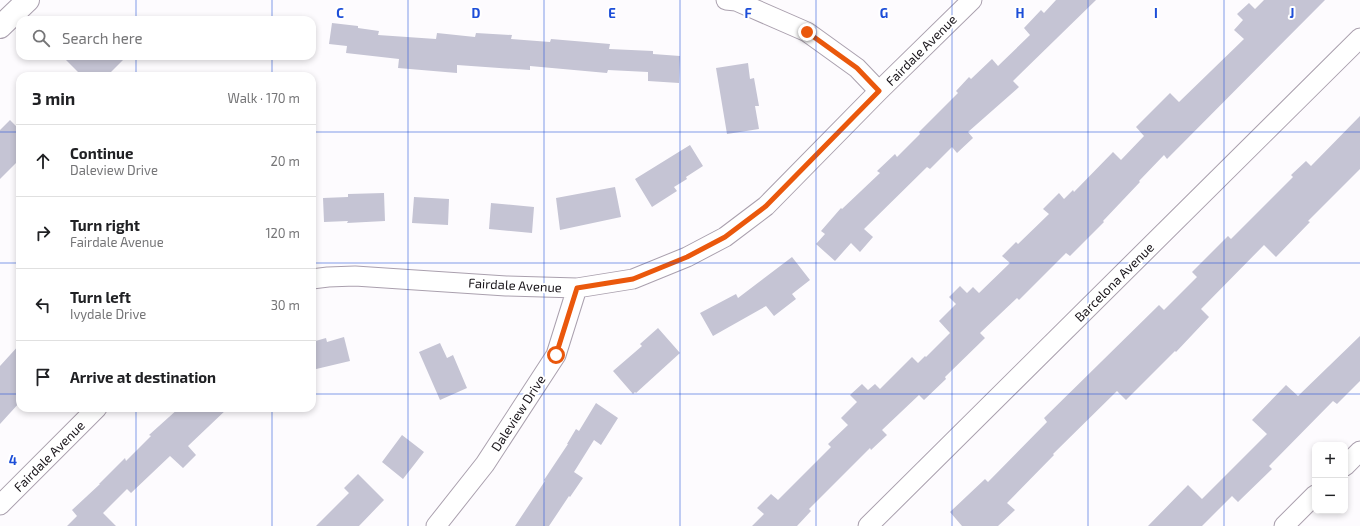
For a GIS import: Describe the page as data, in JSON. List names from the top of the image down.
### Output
{
  "streets": {
    "street": ["Fairdale Avenue", "Barcelona Avenue", "Daleview Drive"]
  },
  "crossings": [
    ["Fairdale Avenue", "Daleview Drive"]
  ],
  "page": {
    "search": "Search here",
    "heading": ["3 min", "Walk · 170 m"],
    "list": [
      ["Continue", "Daleview Drive", "20 m"],
      ["Turn right", "Fairdale Avenue", "120 m"],
      ["Turn left", "Ivydale Drive", "30 m"],
      "Arrive at destination"
    ],
    "map_buttons": ["+", "−"]
  },
  "grid": {
    "columns": [
      "C",
      "D",
      "E",
      "F",
      "G",
      "H",
      "I",
      "J"
    ],
    "rows": ["4"]
  }
}
